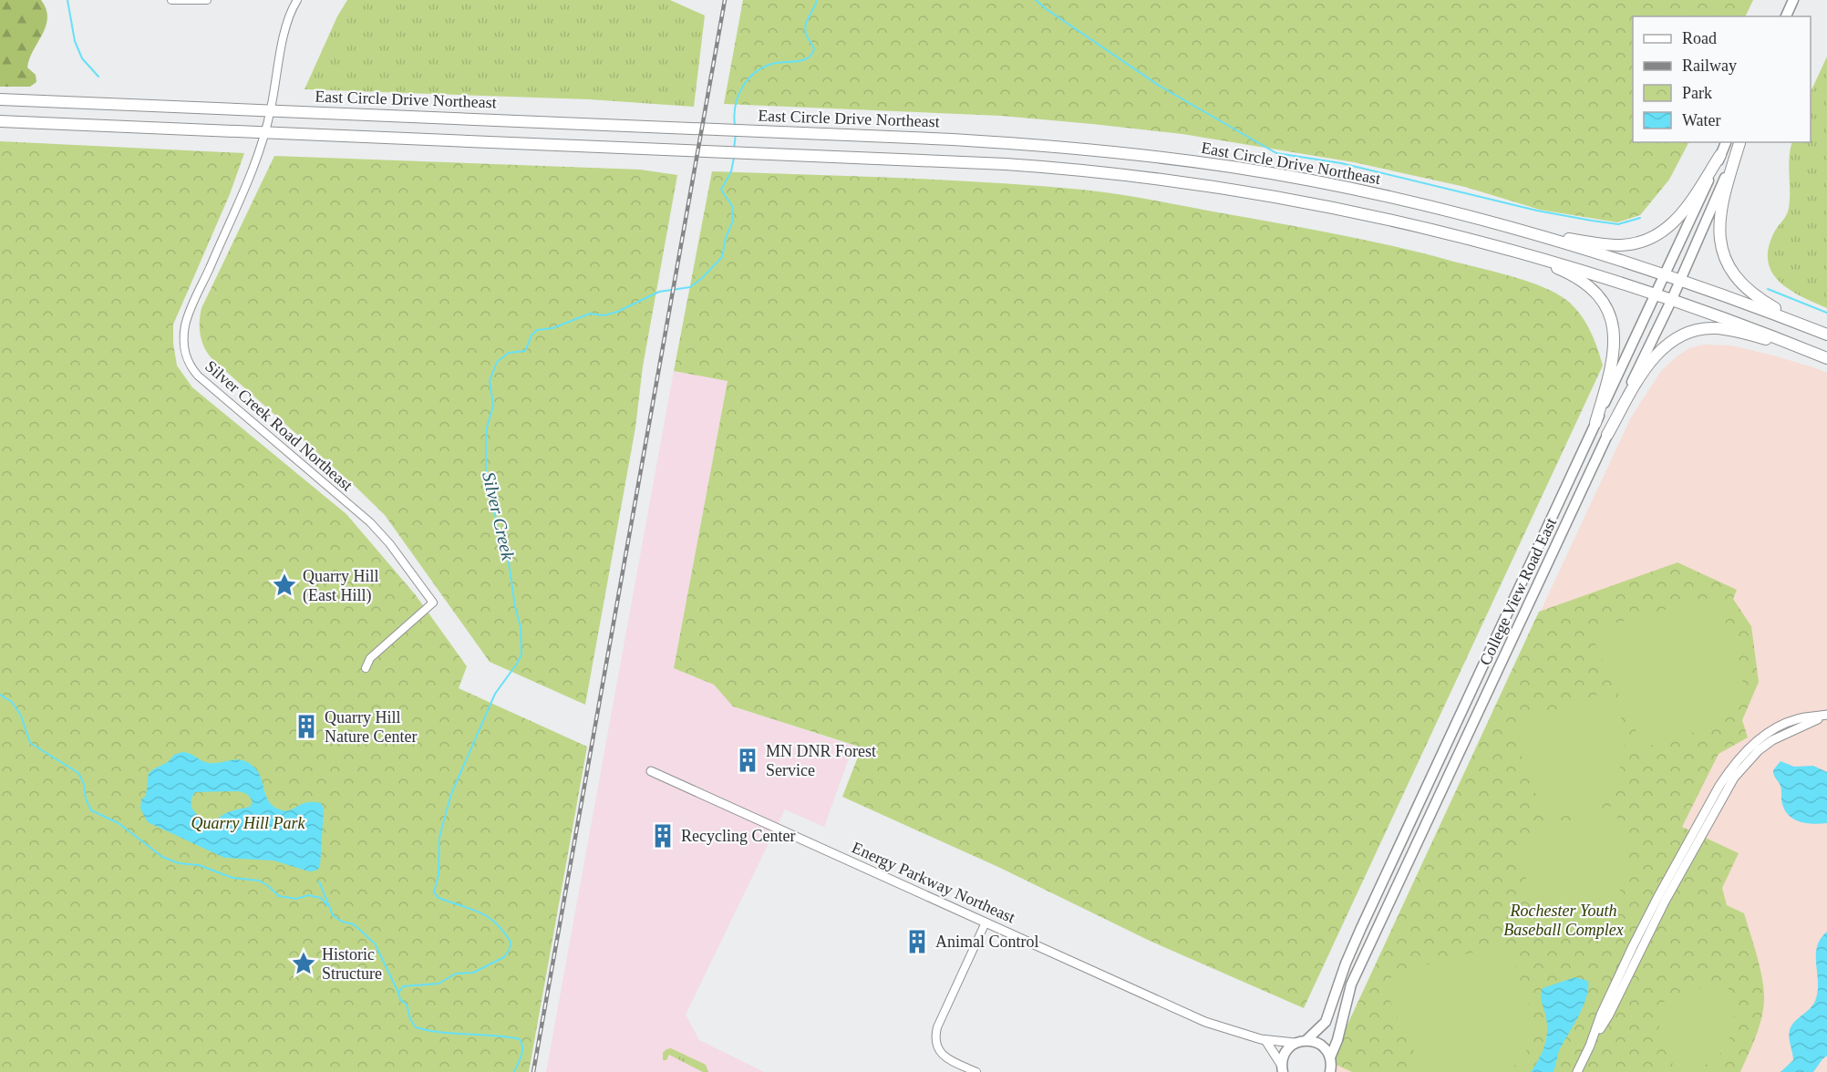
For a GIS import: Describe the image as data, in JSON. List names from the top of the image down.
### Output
{
  "streets": {
    "main road": ["East Circle Drive Northeast", "College View Road East"],
    "street": ["Silver Creek Road Northeast", "Energy Parkway Northeast"]
  },
  "crossings": [
    ["East Circle Drive Northeast", "Silver Creek Road Northeast"],
    ["East Circle Drive Northeast", "College View Road East"]
  ],
  "water": ["Silver Creek"],
  "parks": ["Quarry Hill Park", "Rochester Youth Baseball Complex"],
  "places": {
    "place": ["Quarry Hill (East Hill)", "Historic Structure"],
    "building": [
      "Quarry Hill Nature Center",
      "MN DNR Forest Service",
      "Recycling Center",
      "Animal Control"
    ]
  },
  "legend": [
    "Road",
    "Railway",
    "Park",
    "Water"
  ]
}
